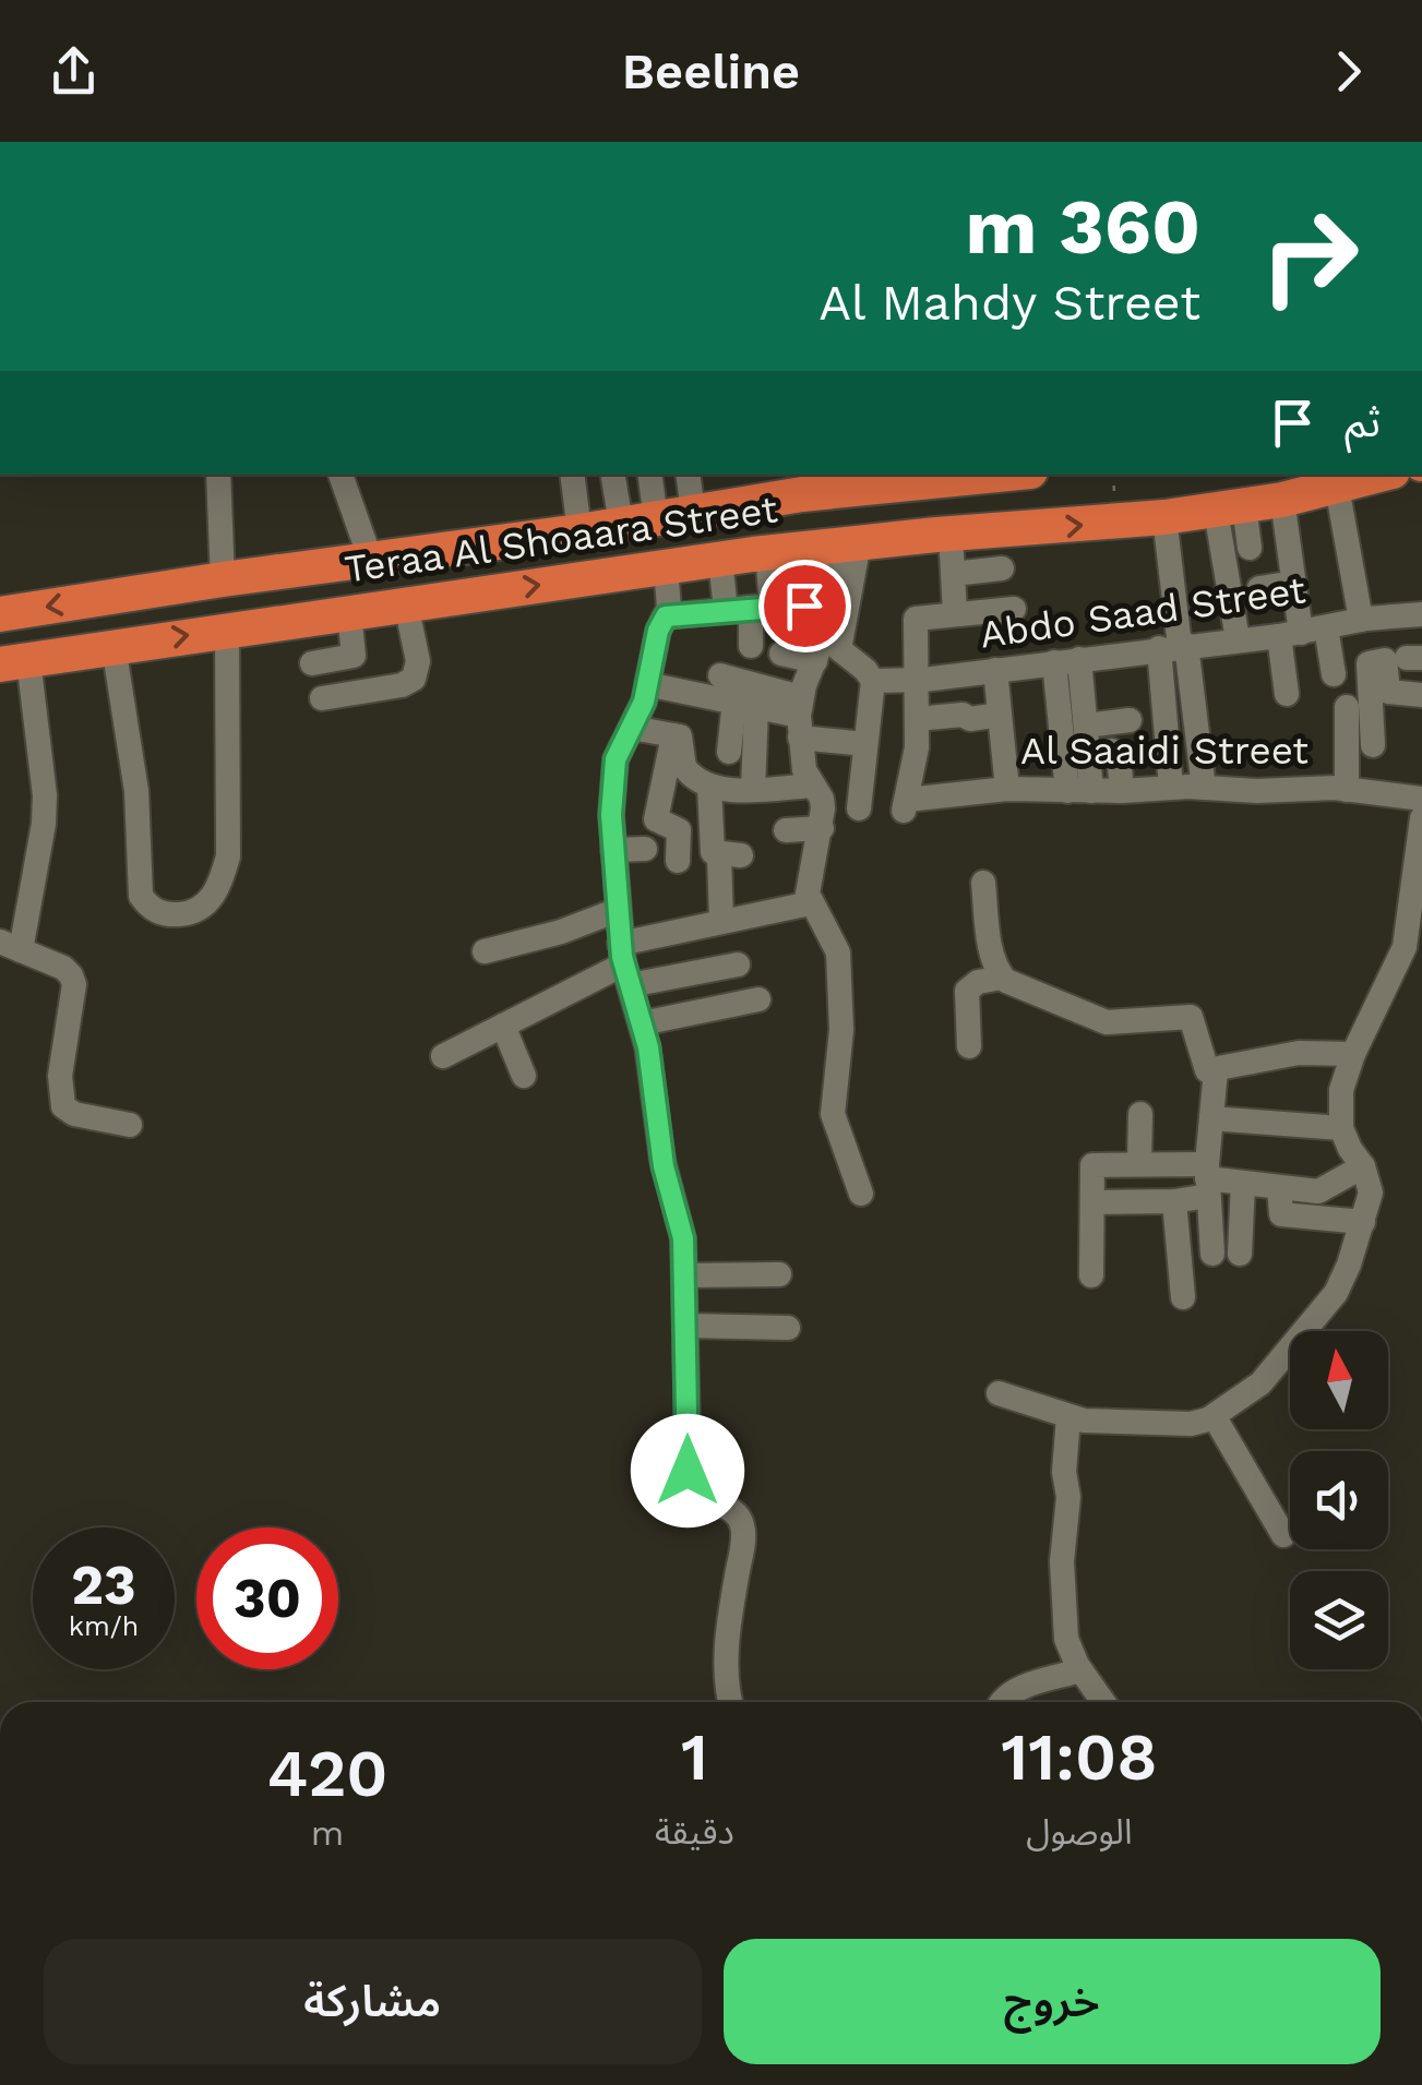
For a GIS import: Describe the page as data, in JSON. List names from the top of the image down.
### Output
{
  "streets": {
    "highway": ["Teraa Al Shoaara Street"],
    "street": ["Abdo Saad Street", "Al Saaidi Street"]
  },
  "north": "top",
  "page": {
    "header": "Beeline",
    "turn": ["360 m", "Al Mahdy Street"],
    "then": "ثم",
    "speed": "23 km/h",
    "limit": "30",
    "eta": [
      "11:08",
      "الوصول",
      "1",
      "دقيقة",
      "420",
      "m"
    ],
    "buttons": ["خروج", "مشاركة"]
  }
}
